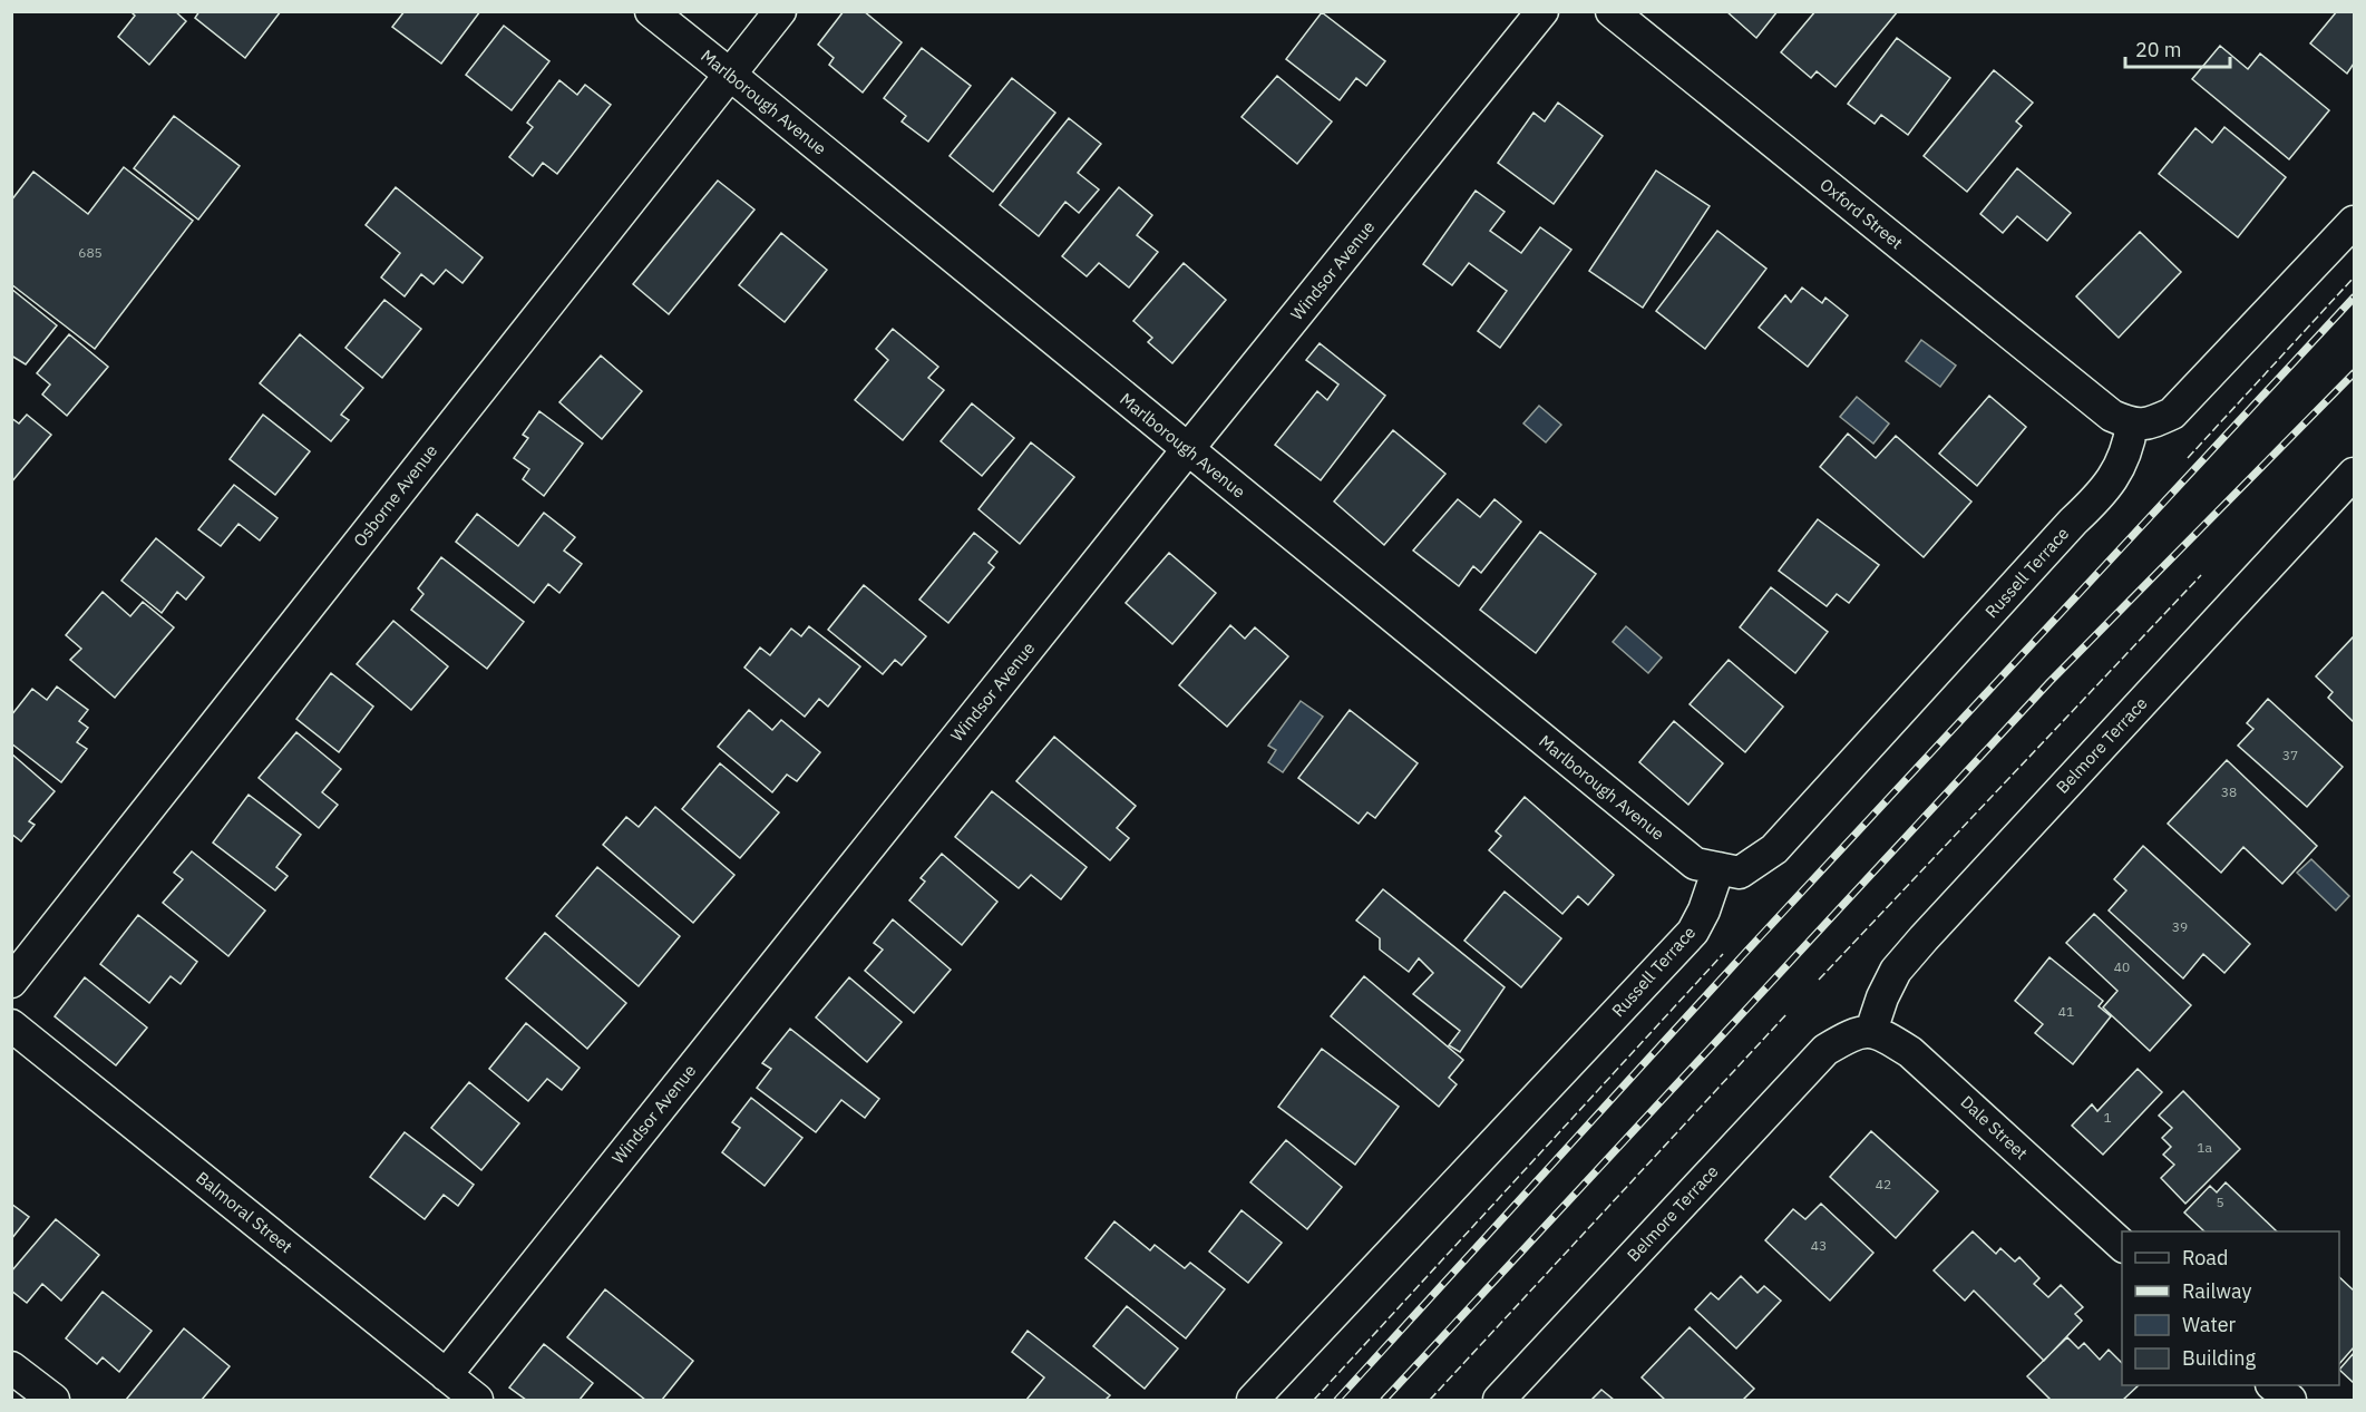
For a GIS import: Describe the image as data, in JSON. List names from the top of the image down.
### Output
{
  "streets": {
    "street": [
      "Marlborough Avenue",
      "Oxford Street",
      "Windsor Avenue",
      "Osborne Avenue",
      "Russell Terrace",
      "Belmore Terrace",
      "Dale Street",
      "Balmoral Street"
    ]
  },
  "crossings": [
    ["Marlborough Avenue", "Windsor Avenue"],
    ["Marlborough Avenue", "Osborne Avenue"],
    ["Marlborough Avenue", "Russell Terrace"],
    ["Oxford Street", "Russell Terrace"],
    ["Windsor Avenue", "Balmoral Street"],
    ["Belmore Terrace", "Dale Street"]
  ],
  "house_numbers": [
    "685",
    "37",
    "38",
    "39",
    "40",
    "41",
    "1",
    "1a",
    "42",
    "5",
    "43"
  ],
  "legend": [
    "Road",
    "Railway",
    "Water",
    "Building"
  ],
  "scale_bar": "20 m"
}
